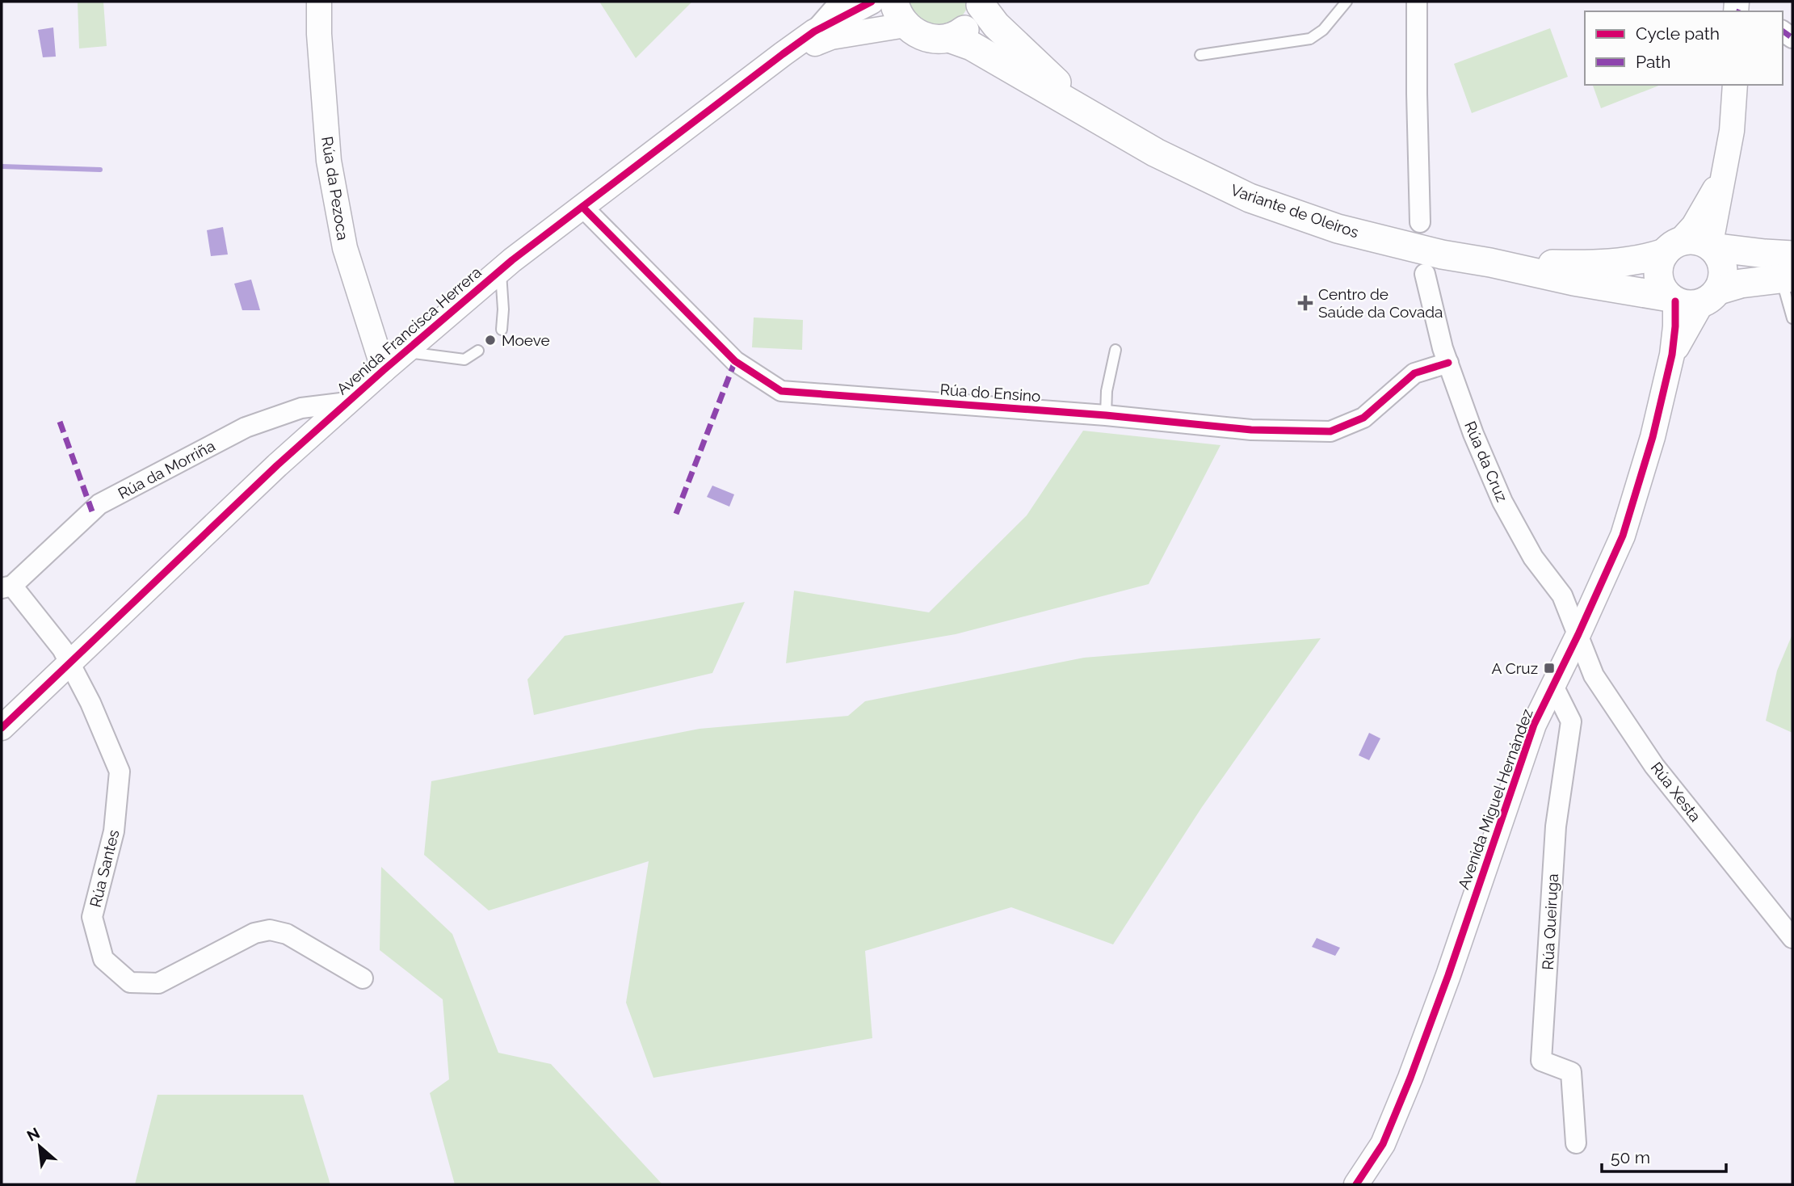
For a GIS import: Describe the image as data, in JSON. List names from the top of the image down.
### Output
{
  "streets": {
    "main road": ["Variante de Oleiros"],
    "street": [
      "Rúa da Pezoca",
      "Avenida Francisca Herrera",
      "Rúa do Ensino",
      "Rúa da Cruz",
      "Rúa da Morriña",
      "Rúa Xesta",
      "Avenida Miguel Hernández",
      "Rúa Santes",
      "Rúa Queiruga"
    ]
  },
  "crossings": [
    ["Rúa da Pezoca", "Avenida Francisca Herrera"],
    ["Variante de Oleiros", "Avenida Francisca Herrera"],
    ["Avenida Francisca Herrera", "Rúa do Ensino"],
    ["Avenida Francisca Herrera", "Rúa da Morriña"],
    ["Avenida Francisca Herrera", "Rúa Santes"],
    ["Rúa do Ensino", "Rúa da Cruz"],
    ["Rúa da Cruz", "Rúa Xesta"],
    ["Rúa da Cruz", "Avenida Miguel Hernández"],
    ["Rúa da Morriña", "Rúa Santes"],
    ["Rúa Xesta", "Avenida Miguel Hernández"],
    ["Avenida Miguel Hernández", "Rúa Queiruga"]
  ],
  "places": {
    "health": ["Centro de Saúde da Covada"],
    "other": ["Moeve"],
    "transit": ["A Cruz"]
  },
  "legend": ["Cycle path", "Path"],
  "scale_bar": "50 m",
  "north": "top left"
}
